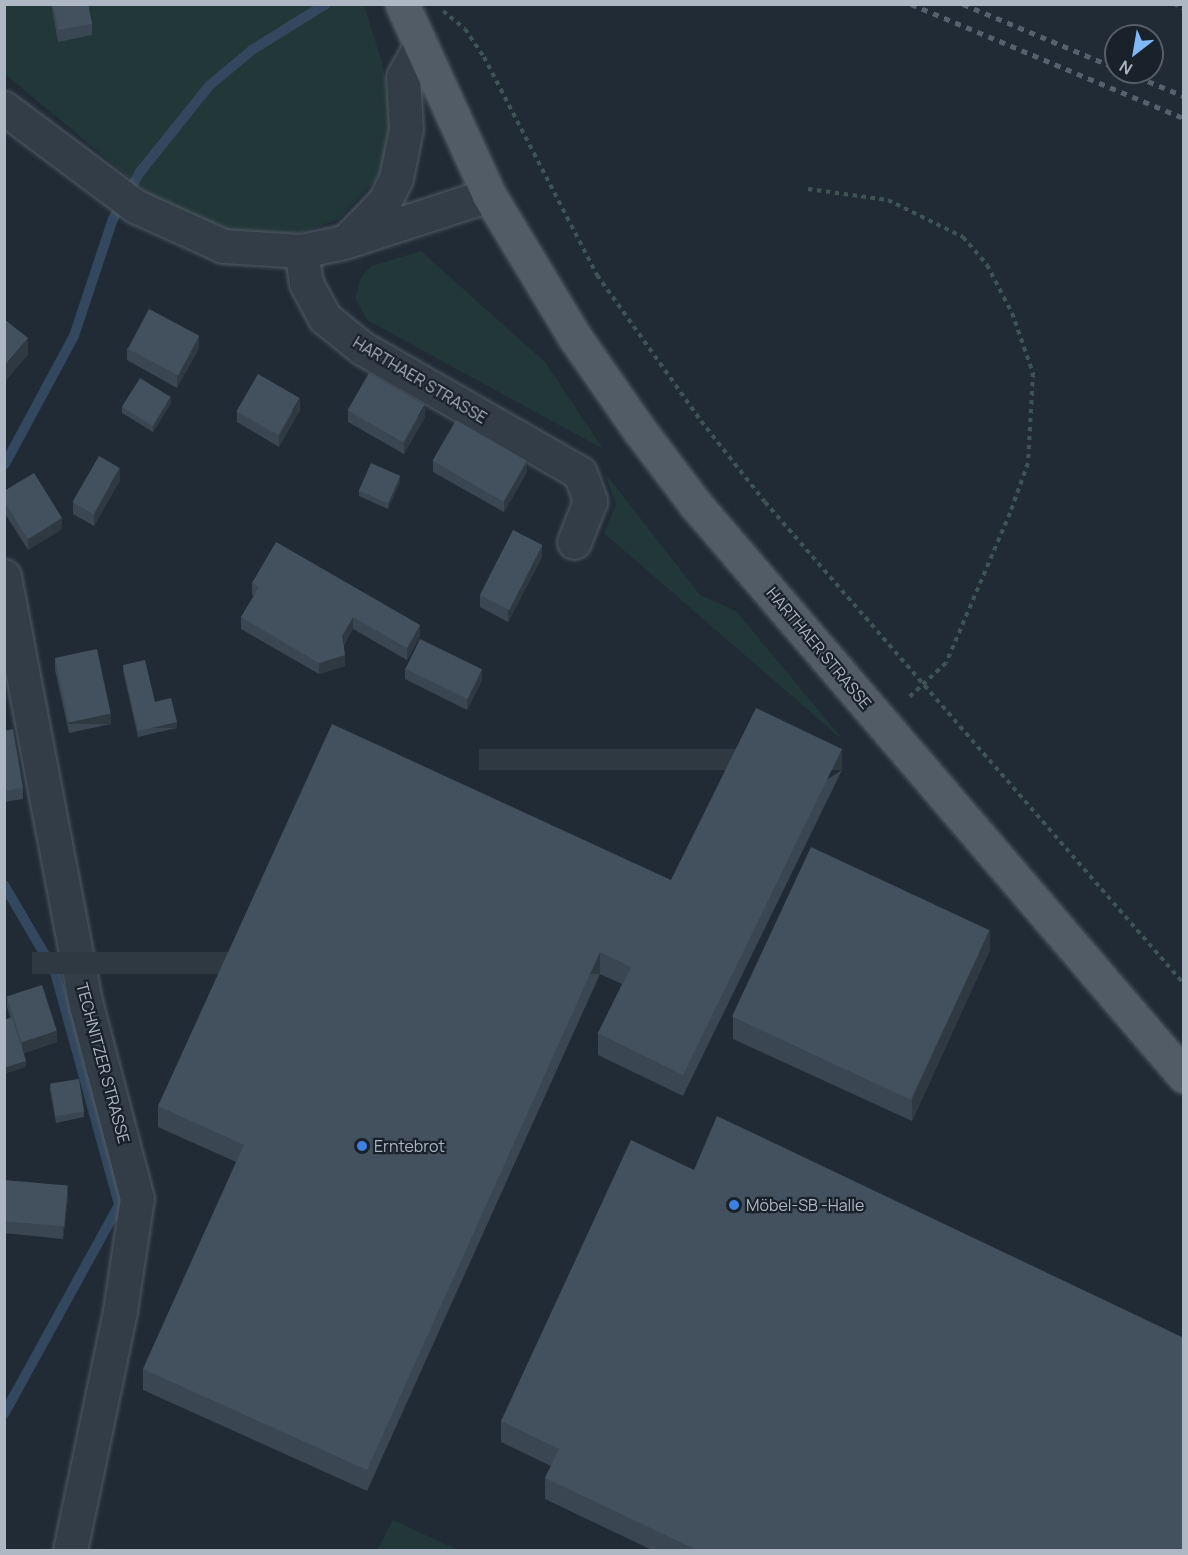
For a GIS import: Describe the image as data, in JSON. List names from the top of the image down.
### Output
{
  "streets": {
    "main road": ["HARTHAER STRASSE"],
    "street": ["TECHNITZER STRASSE"]
  },
  "places": ["Erntebrot", "Möbel-SB -Halle"],
  "north": "bottom left"
}
